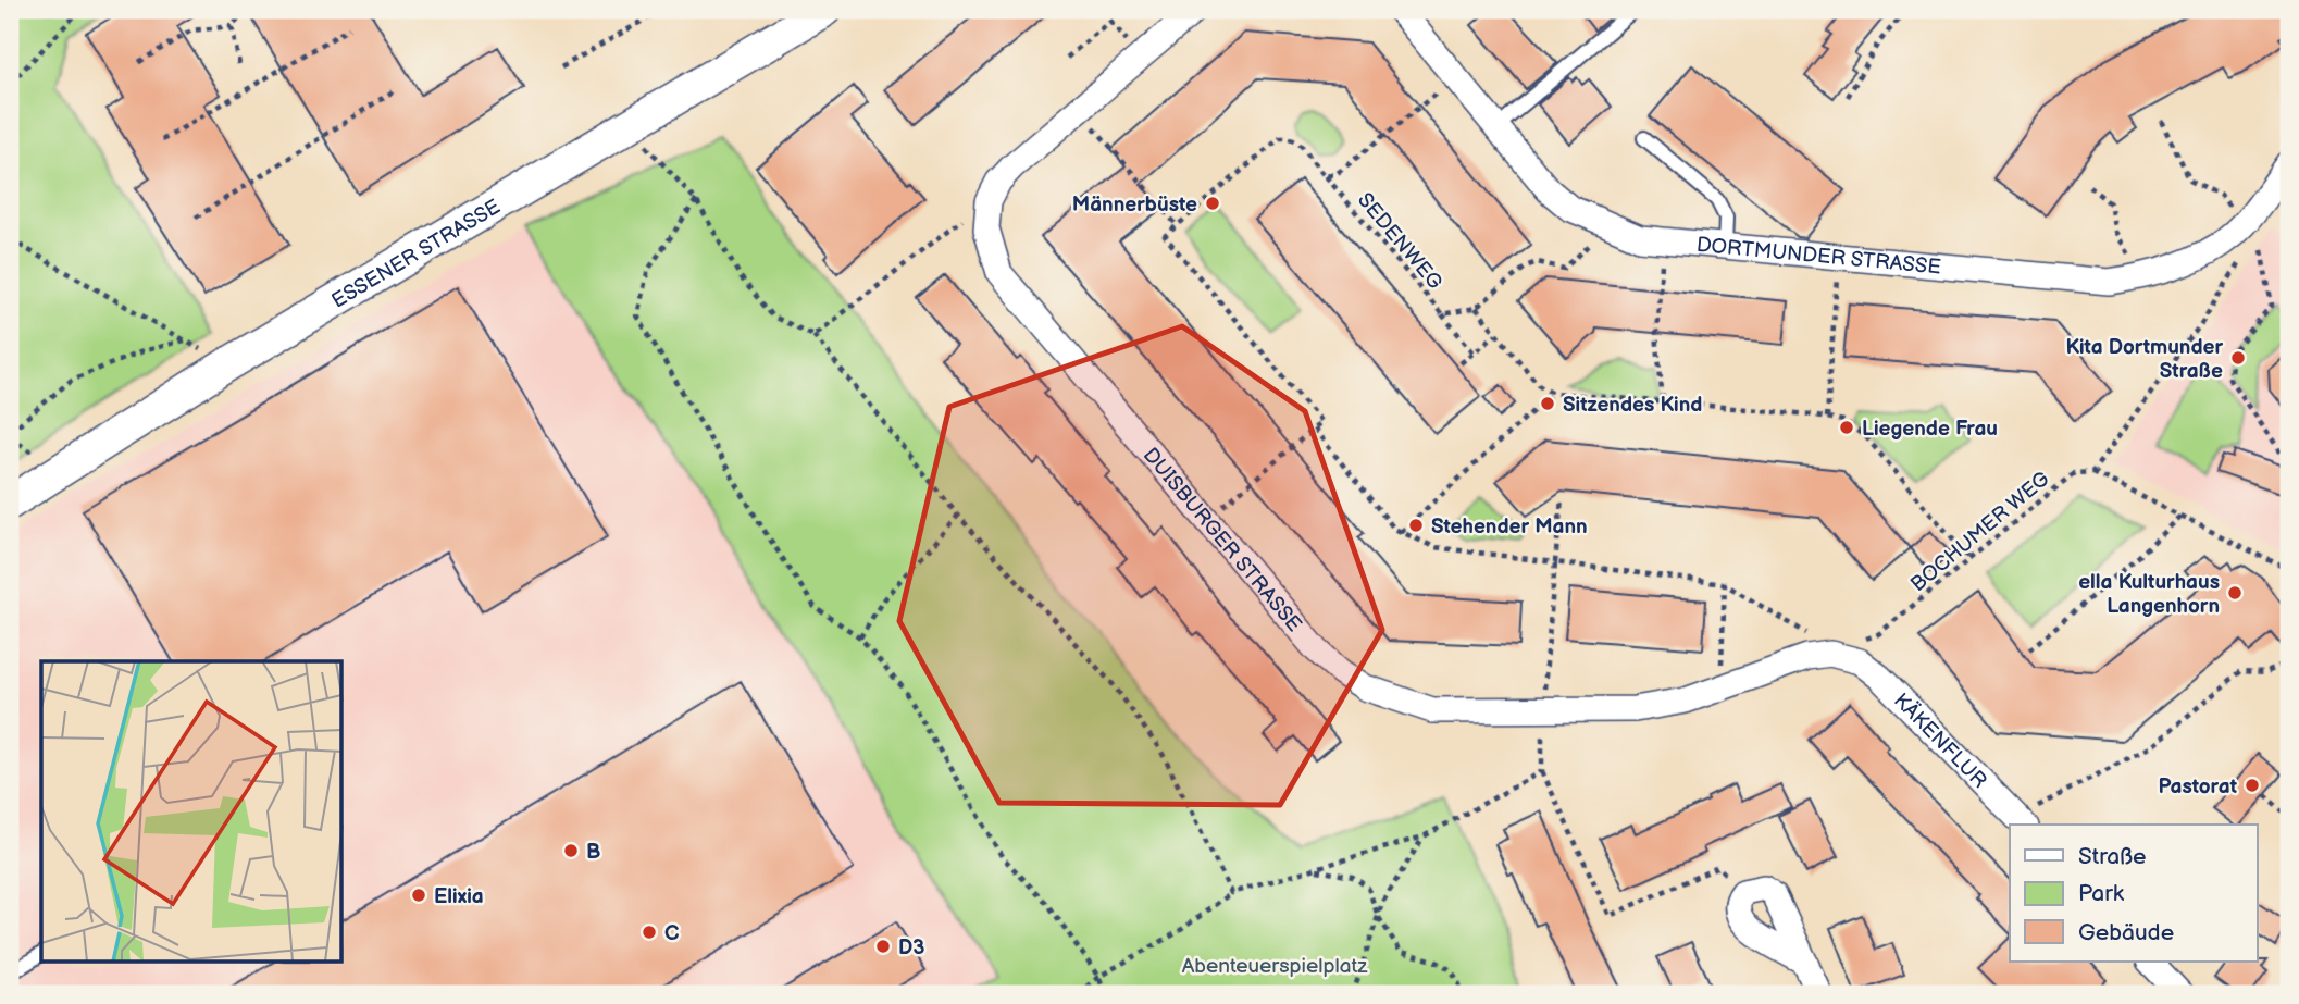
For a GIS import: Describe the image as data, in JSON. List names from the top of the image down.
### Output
{
  "streets": {
    "street": [
      "ESSENER STRASSE",
      "DORTMUNDER STRASSE",
      "DUISBURGER STRASSE",
      "KÄKENFLUR"
    ],
    "path": ["SEDENWEG", "BOCHUMER WEG"]
  },
  "crossings": [
    ["SEDENWEG", "DORTMUNDER STRASSE"],
    ["BOCHUMER WEG", "DUISBURGER STRASSE"],
    ["BOCHUMER WEG", "KÄKENFLUR"],
    ["DUISBURGER STRASSE", "KÄKENFLUR"]
  ],
  "parks": ["Abenteuerspielplatz"],
  "places": [
    "Männerbüste",
    "Kita Dortmunder Straße",
    "Sitzendes Kind",
    "Liegende Frau",
    "Stehender Mann",
    "ella Kulturhaus Langenhorn",
    "Pastorat",
    "B",
    "Elixia",
    "C",
    "D3"
  ],
  "legend": ["Straße", "Park", "Gebäude"]
}
